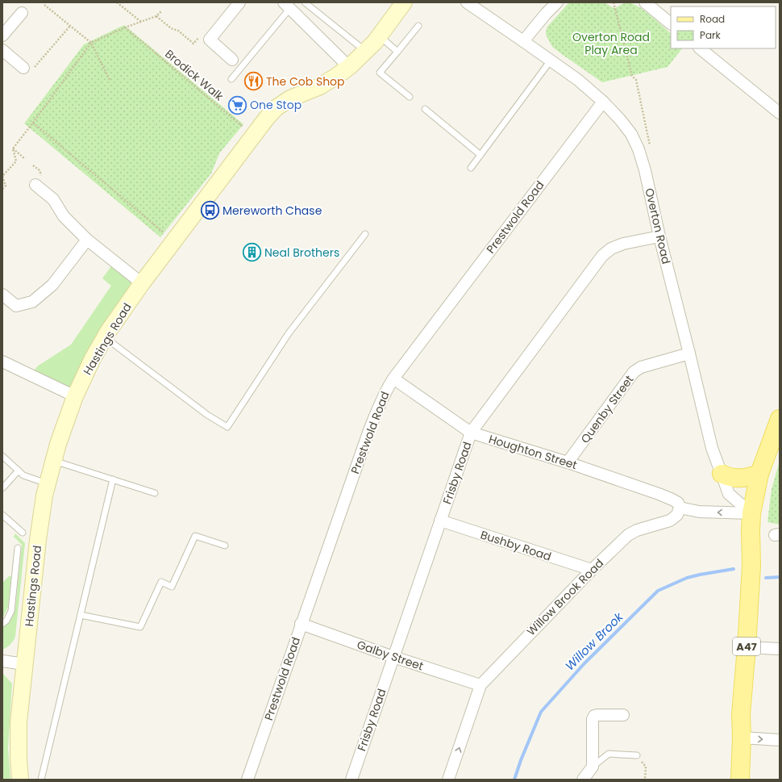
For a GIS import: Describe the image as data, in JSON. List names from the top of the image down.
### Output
{
  "streets": {
    "main road": ["A47"],
    "street": [
      "Prestwold Road",
      "Overton Road",
      "Hastings Road",
      "Quenby Street",
      "Houghton Street",
      "Frisby Road",
      "Bushby Road",
      "Willow Brook Road",
      "Galby Street"
    ],
    "path": ["Brodick Walk"]
  },
  "crossings": [
    ["Brodick Walk", "Hastings Road"],
    ["Prestwold Road", "Overton Road"],
    ["Prestwold Road", "Houghton Street"],
    ["Prestwold Road", "Galby Street"],
    ["Overton Road", "Quenby Street"],
    ["Overton Road", "Frisby Road"],
    ["Overton Road", "A47"],
    ["Quenby Street", "Houghton Street"],
    ["Houghton Street", "Frisby Road"],
    ["Houghton Street", "Willow Brook Road"],
    ["Frisby Road", "Bushby Road"],
    ["Frisby Road", "Galby Street"],
    ["Bushby Road", "Willow Brook Road"],
    ["Willow Brook Road", "Galby Street"]
  ],
  "water": ["Willow Brook"],
  "parks": ["Overton Road Play Area"],
  "places": {
    "restaurant": ["The Cob Shop"],
    "supermarket": ["One Stop"],
    "bus stop": ["Mereworth Chase"],
    "building": ["Neal Brothers"]
  },
  "legend": ["Road", "Park"]
}
